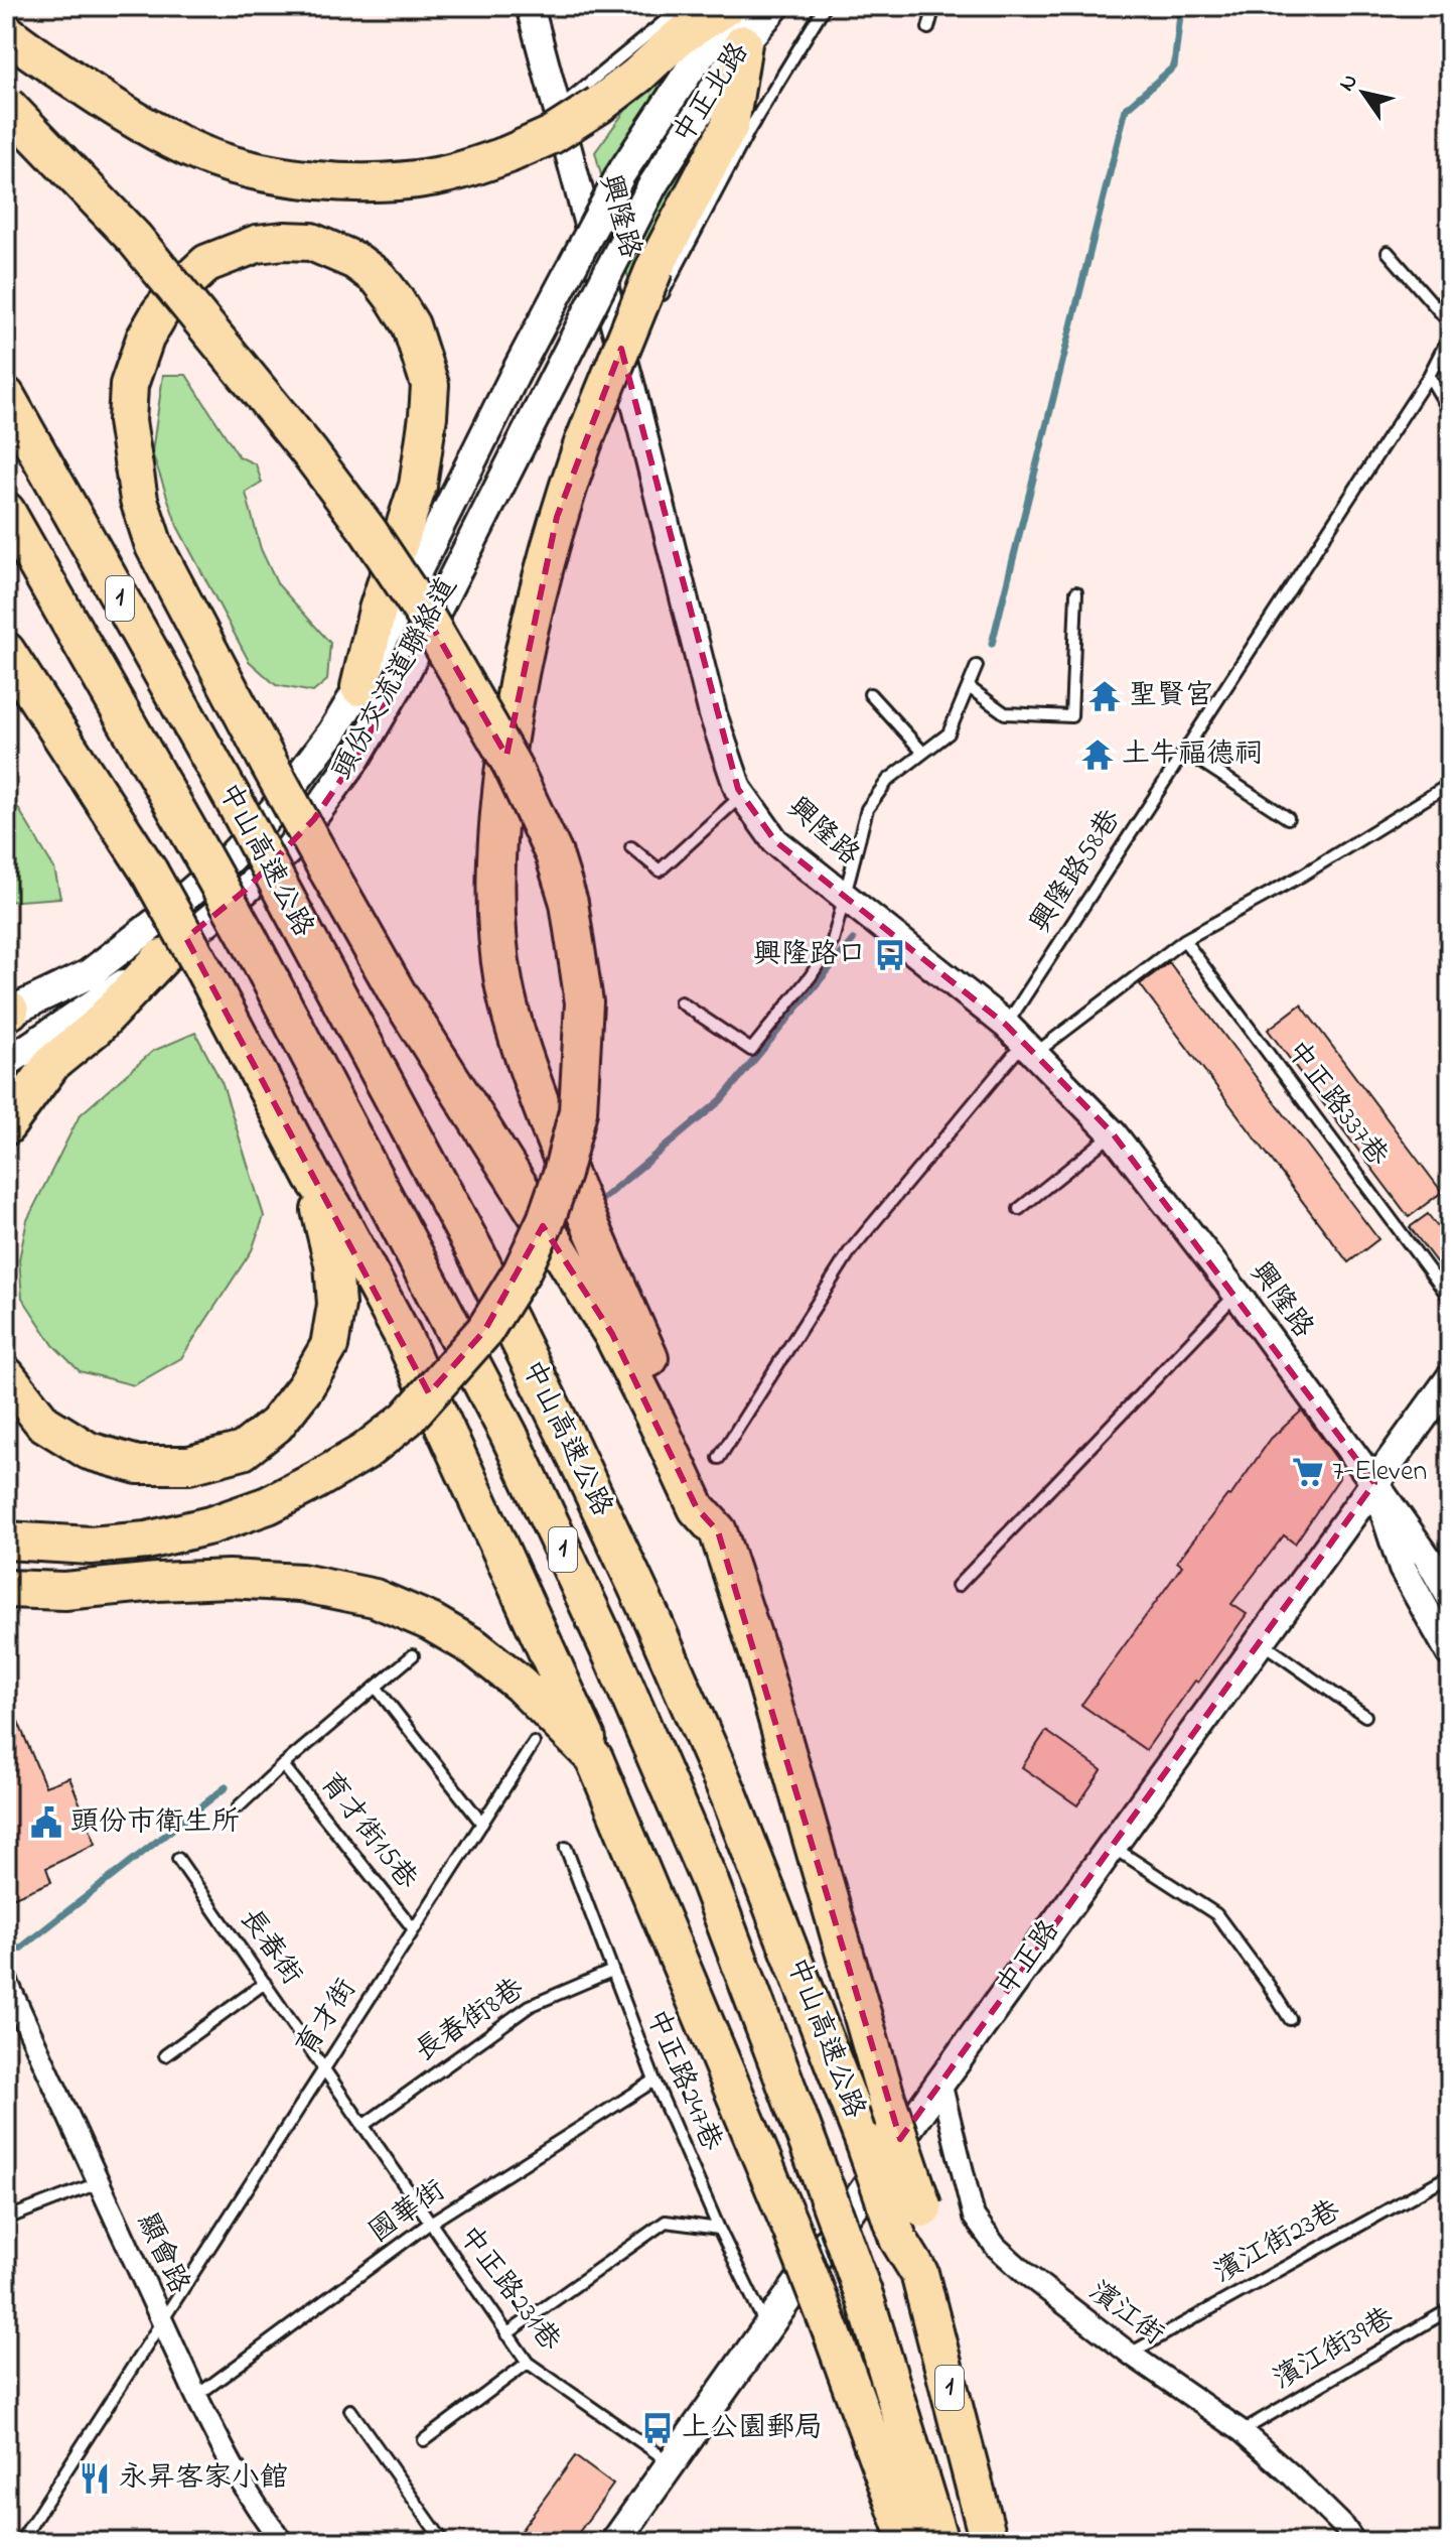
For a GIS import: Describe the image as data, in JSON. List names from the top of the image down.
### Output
{
  "streets": {
    "highway": ["1", "中山高速公路"],
    "main road": ["中正北路", "頭份交流道聯絡道", "中正路"],
    "street": ["興隆路", "顯會路", "濱江街"],
    "lane": [
      "興隆路58巷",
      "中正路337巷",
      "育才街15巷",
      "長春街",
      "育才街",
      "長春街8巷",
      "中正路247巷",
      "國華街",
      "濱江街23巷",
      "中正路231巷",
      "濱江街39巷"
    ]
  },
  "crossings": [
    ["中正北路", "頭份交流道聯絡道"],
    ["興隆路", "興隆路58巷"],
    ["興隆路", "中正路"],
    ["育才街15巷", "育才街"],
    ["長春街", "育才街"],
    ["長春街", "長春街8巷"],
    ["長春街", "國華街"],
    ["長春街", "中正路231巷"],
    ["中正路", "中正路247巷"],
    ["中正路", "中正路231巷"],
    ["中正路", "濱江街"],
    ["育才街", "顯會路"],
    ["長春街8巷", "中正路247巷"],
    ["中正路247巷", "國華街"],
    ["國華街", "顯會路"],
    ["國華街", "中正路231巷"],
    ["濱江街23巷", "濱江街"],
    ["濱江街", "濱江街39巷"]
  ],
  "places": {
    "temple": ["聖賢宮", "土牛福德祠"],
    "bus stop": ["興隆路口", "上公園郵局"],
    "supermarket": ["7-Eleven"],
    "public building": ["頭份市衛生所"],
    "restaurant": ["永昇客家小館"]
  },
  "north": "top left"
}
